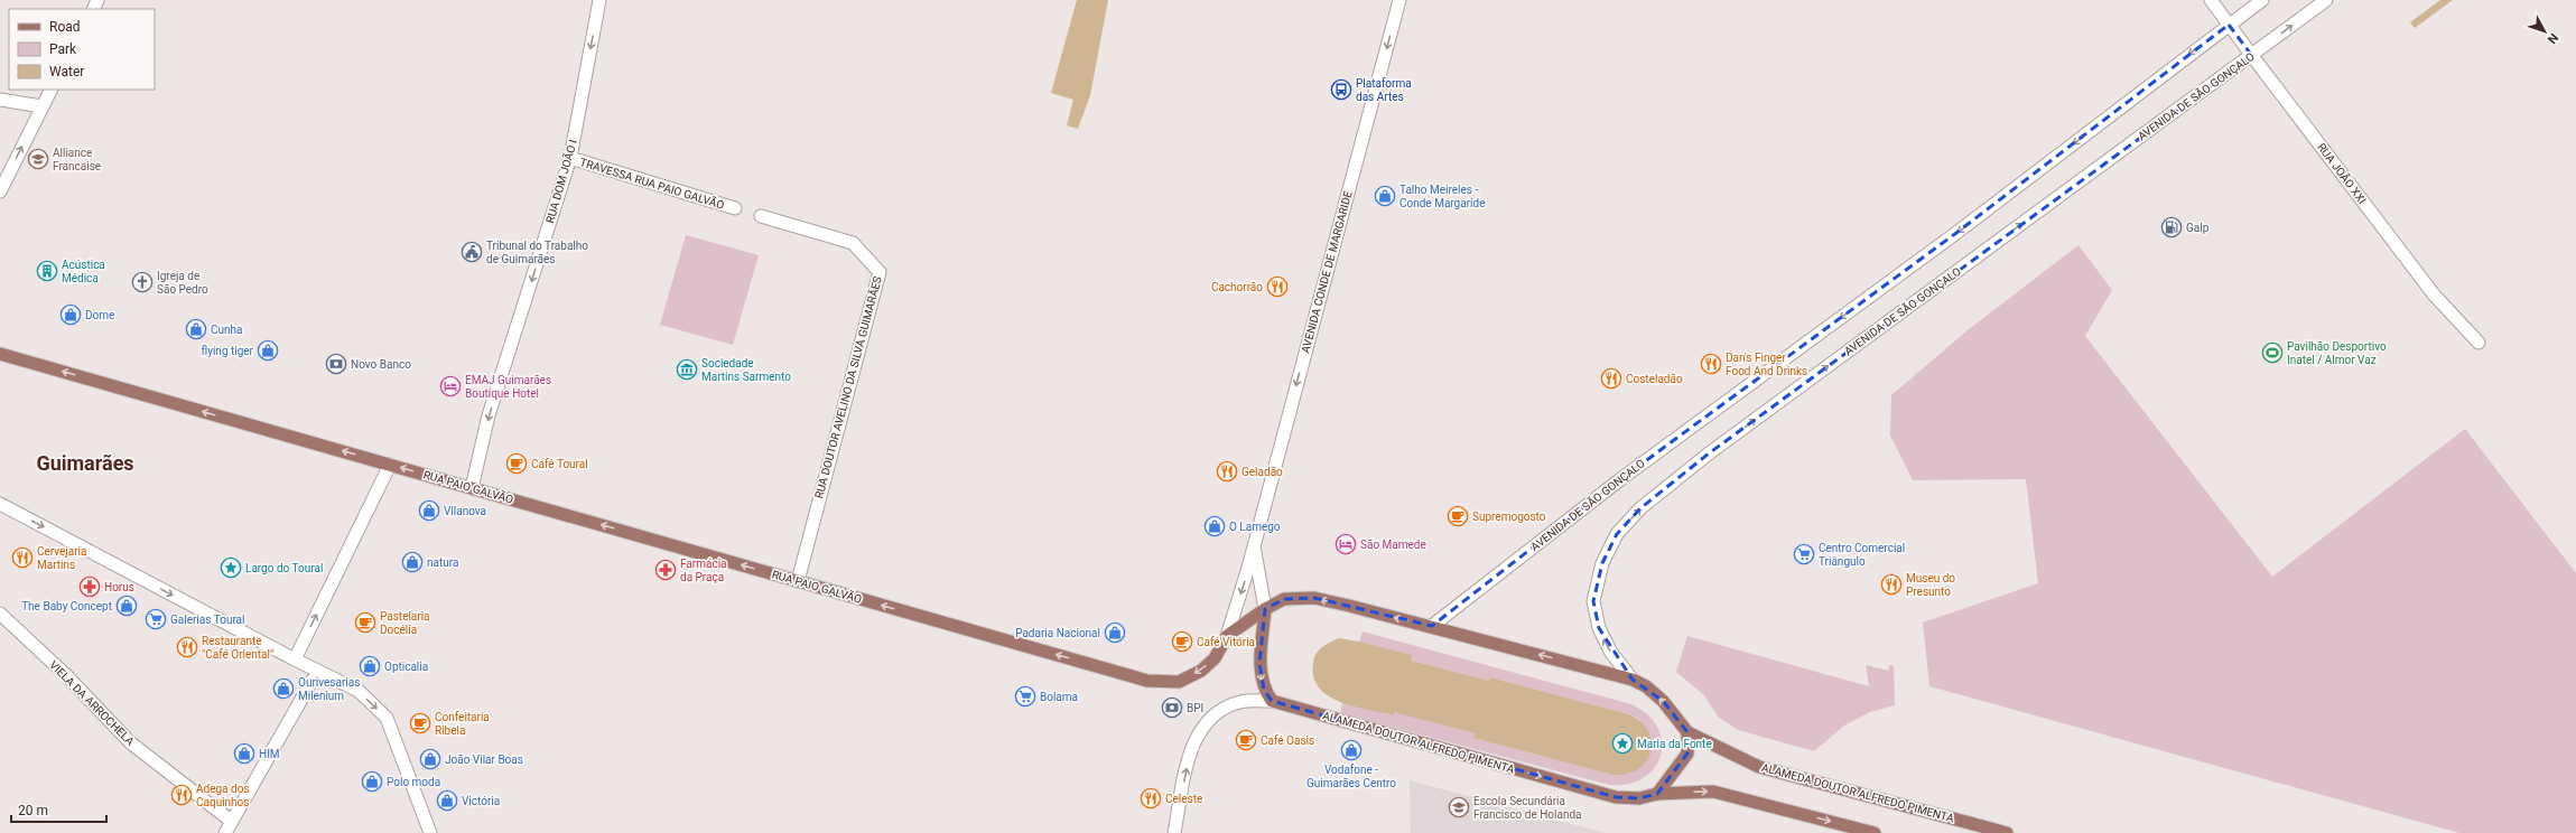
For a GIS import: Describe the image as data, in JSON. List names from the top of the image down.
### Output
{
  "streets": {
    "main road": ["RUA PAIO GALVÃO", "ALAMEDA DOUTOR ALFREDO PIMENTA"],
    "street": [
      "AVENIDA DE SÃO GONÇALO",
      "RUA JOÃO XXI",
      "RUA DOM JOÃO I",
      "TRAVESSA RUA PAIO GALVÃO",
      "AVENIDA CONDE DE MARGARIDE",
      "RUA DOUTOR AVELINO DA SILVA GUIMARÃES",
      "VIELA DA ARROCHELA"
    ]
  },
  "crossings": [
    ["AVENIDA DE SÃO GONÇALO", "RUA JOÃO XXI"],
    ["AVENIDA DE SÃO GONÇALO", "ALAMEDA DOUTOR ALFREDO PIMENTA"],
    ["RUA DOM JOÃO I", "TRAVESSA RUA PAIO GALVÃO"],
    ["RUA DOM JOÃO I", "RUA PAIO GALVÃO"],
    ["AVENIDA CONDE DE MARGARIDE", "RUA PAIO GALVÃO"],
    ["AVENIDA CONDE DE MARGARIDE", "ALAMEDA DOUTOR ALFREDO PIMENTA"],
    ["RUA DOUTOR AVELINO DA SILVA GUIMARÃES", "RUA PAIO GALVÃO"],
    ["RUA PAIO GALVÃO", "ALAMEDA DOUTOR ALFREDO PIMENTA"]
  ],
  "one_way": ["RUA DOM JOÃO I", "AVENIDA CONDE DE MARGARIDE", "RUA PAIO GALVÃO"],
  "districts": ["Guimarães"],
  "places": {
    "bus stop": ["Plataforma das Artes"],
    "school or university": ["Alliance Francaise", "Escola Secundária Francisco de Holanda"],
    "shop": [
      "Talho Meireles - Conde Margaride",
      "Dome",
      "Cunha",
      "flying tiger",
      "Vilanova",
      "O Lamego",
      "natura",
      "The Baby Concept",
      "Padaria Nacional",
      "Opticalia",
      "Ourivesarias Milenium",
      "Vodafone - Guimarães Centro",
      "HIM",
      "João Vilar Boas",
      "Polo moda",
      "Victória"
    ],
    "fuel station": ["Galp"],
    "public building": ["Tribunal do Trabalho de Guimarães"],
    "building": ["Acústica Médica"],
    "church": ["Igreja de São Pedro"],
    "restaurant": [
      "Cachorrão",
      "Dan's Finger Food And Drinks",
      "Costeladão",
      "Geladão",
      "Cervejaria Martins",
      "Museu do Presunto",
      "Restaurante \"Café Oriental\"",
      "Adega dos Caquinhos",
      "Celeste"
    ],
    "sports": ["Pavilhão Desportivo Inatel / Almor Vaz"],
    "bank": ["Novo Banco", "BPI"],
    "museum": ["Sociedade Martins Sarmento"],
    "hotel": ["EMAJ Guimarães Boutique Hotel", "São Mamede"],
    "cafe": [
      "Café Toural",
      "Supremogosto",
      "Pastelaria Docélia",
      "Café Vitória",
      "Confeitaria Ribela",
      "Café Oasis"
    ],
    "supermarket": ["Centro Comercial Triângulo", "Galerias Toural", "Bolama"],
    "place": ["Largo do Toural", "Maria da Fonte"],
    "pharmacy": ["Farmácia da Praça", "Horus"]
  },
  "legend": ["Road", "Park", "Water"],
  "scale_bar": "20 m",
  "north": "bottom right"
}
